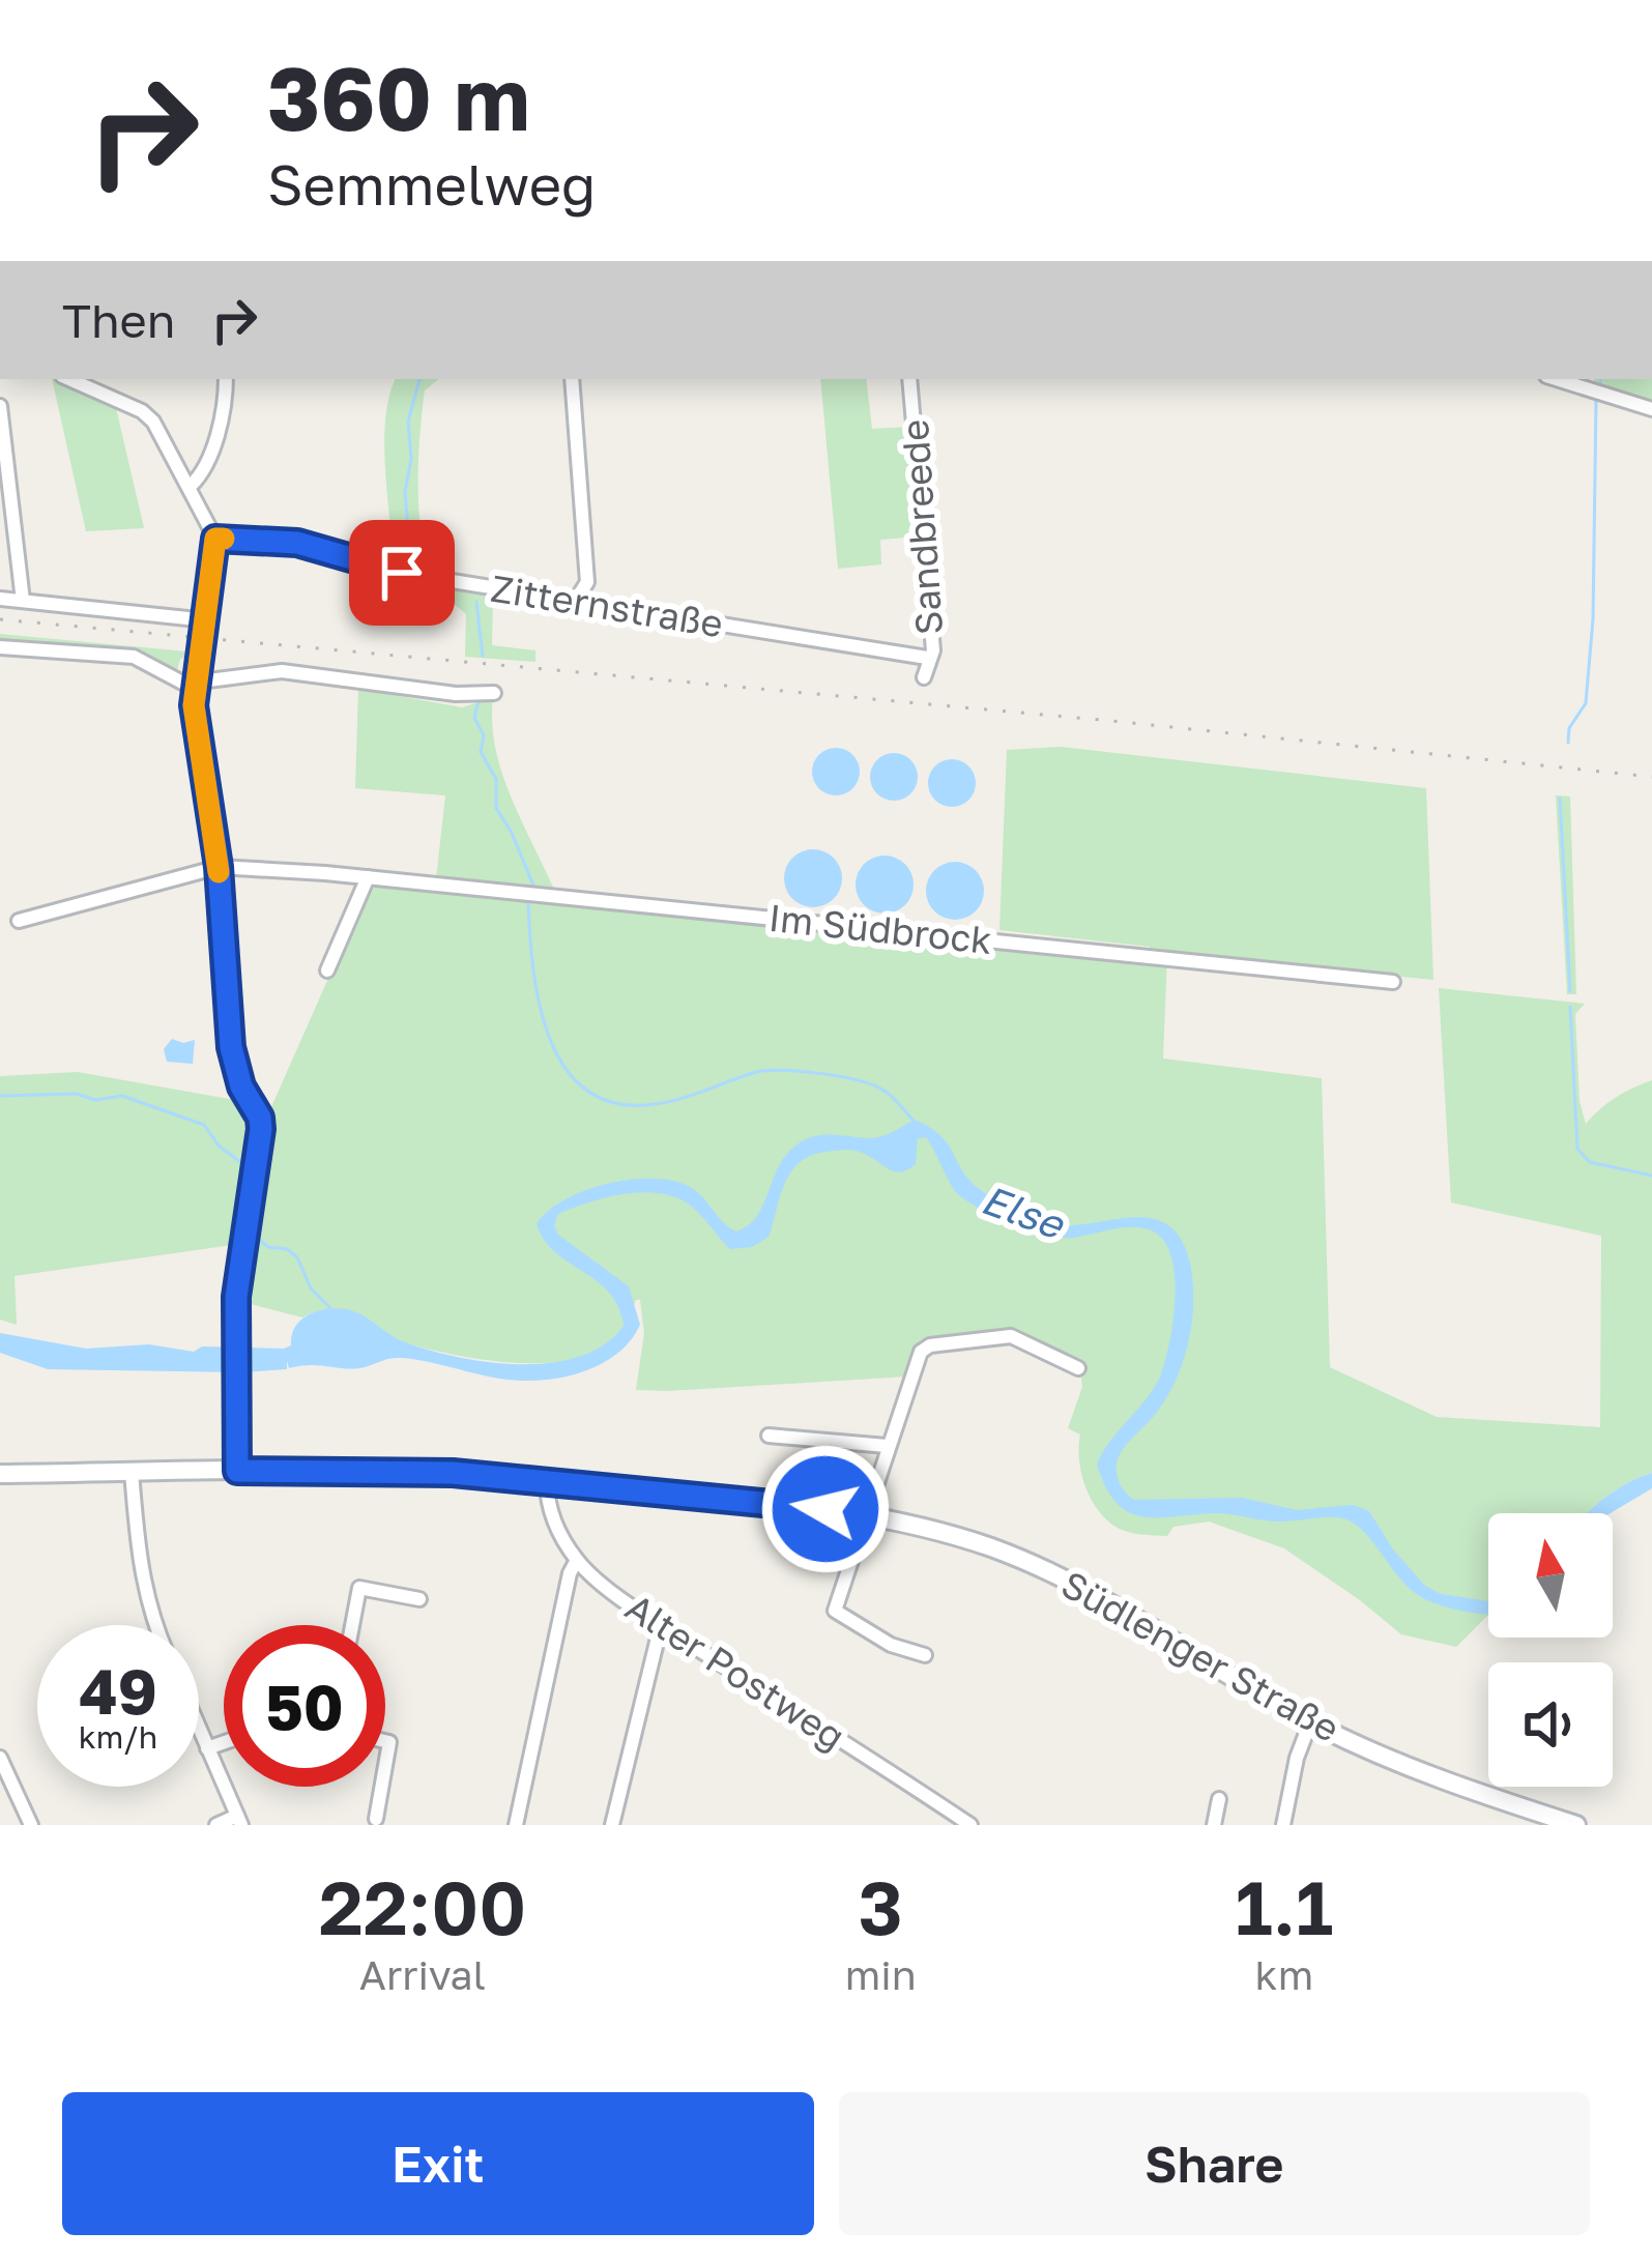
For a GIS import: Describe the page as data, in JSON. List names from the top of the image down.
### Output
{
  "streets": {
    "main road": ["Südlenger Straße"],
    "street": [
      "Sandbreede",
      "Zitternstraße",
      "Im Südbrock",
      "Alter Postweg"
    ]
  },
  "crossings": [
    ["Sandbreede", "Zitternstraße"],
    ["Südlenger Straße", "Alter Postweg"]
  ],
  "water": ["Else"],
  "north": "top",
  "page": {
    "turn": ["360 m", "Semmelweg"],
    "then": "Then",
    "speed": "49 km/h",
    "limit": "50",
    "eta": [
      "22:00",
      "Arrival",
      "3",
      "min",
      "1.1",
      "km"
    ],
    "buttons": ["Exit", "Share"]
  }
}
